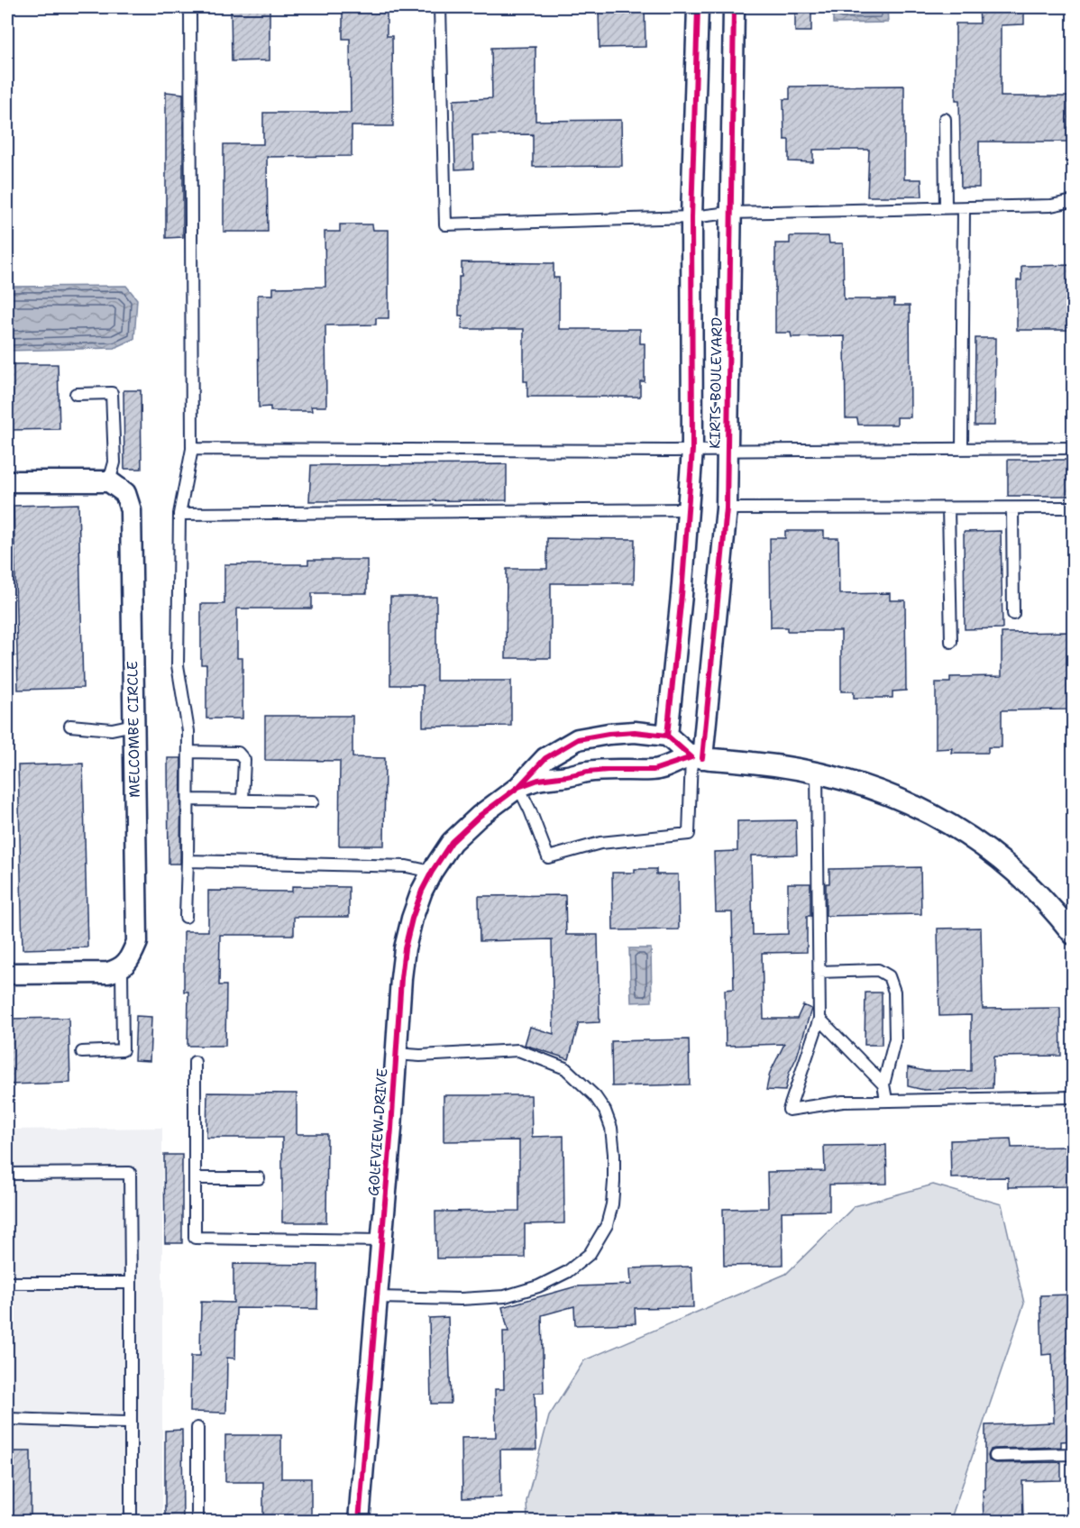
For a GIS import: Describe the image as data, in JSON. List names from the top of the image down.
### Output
{
  "streets": {
    "street": ["KIRTS BOULEVARD", "MELCOMBE CIRCLE", "GOLFVIEW DRIVE"]
  },
  "crossings": [
    ["KIRTS BOULEVARD", "GOLFVIEW DRIVE"]
  ]
}
